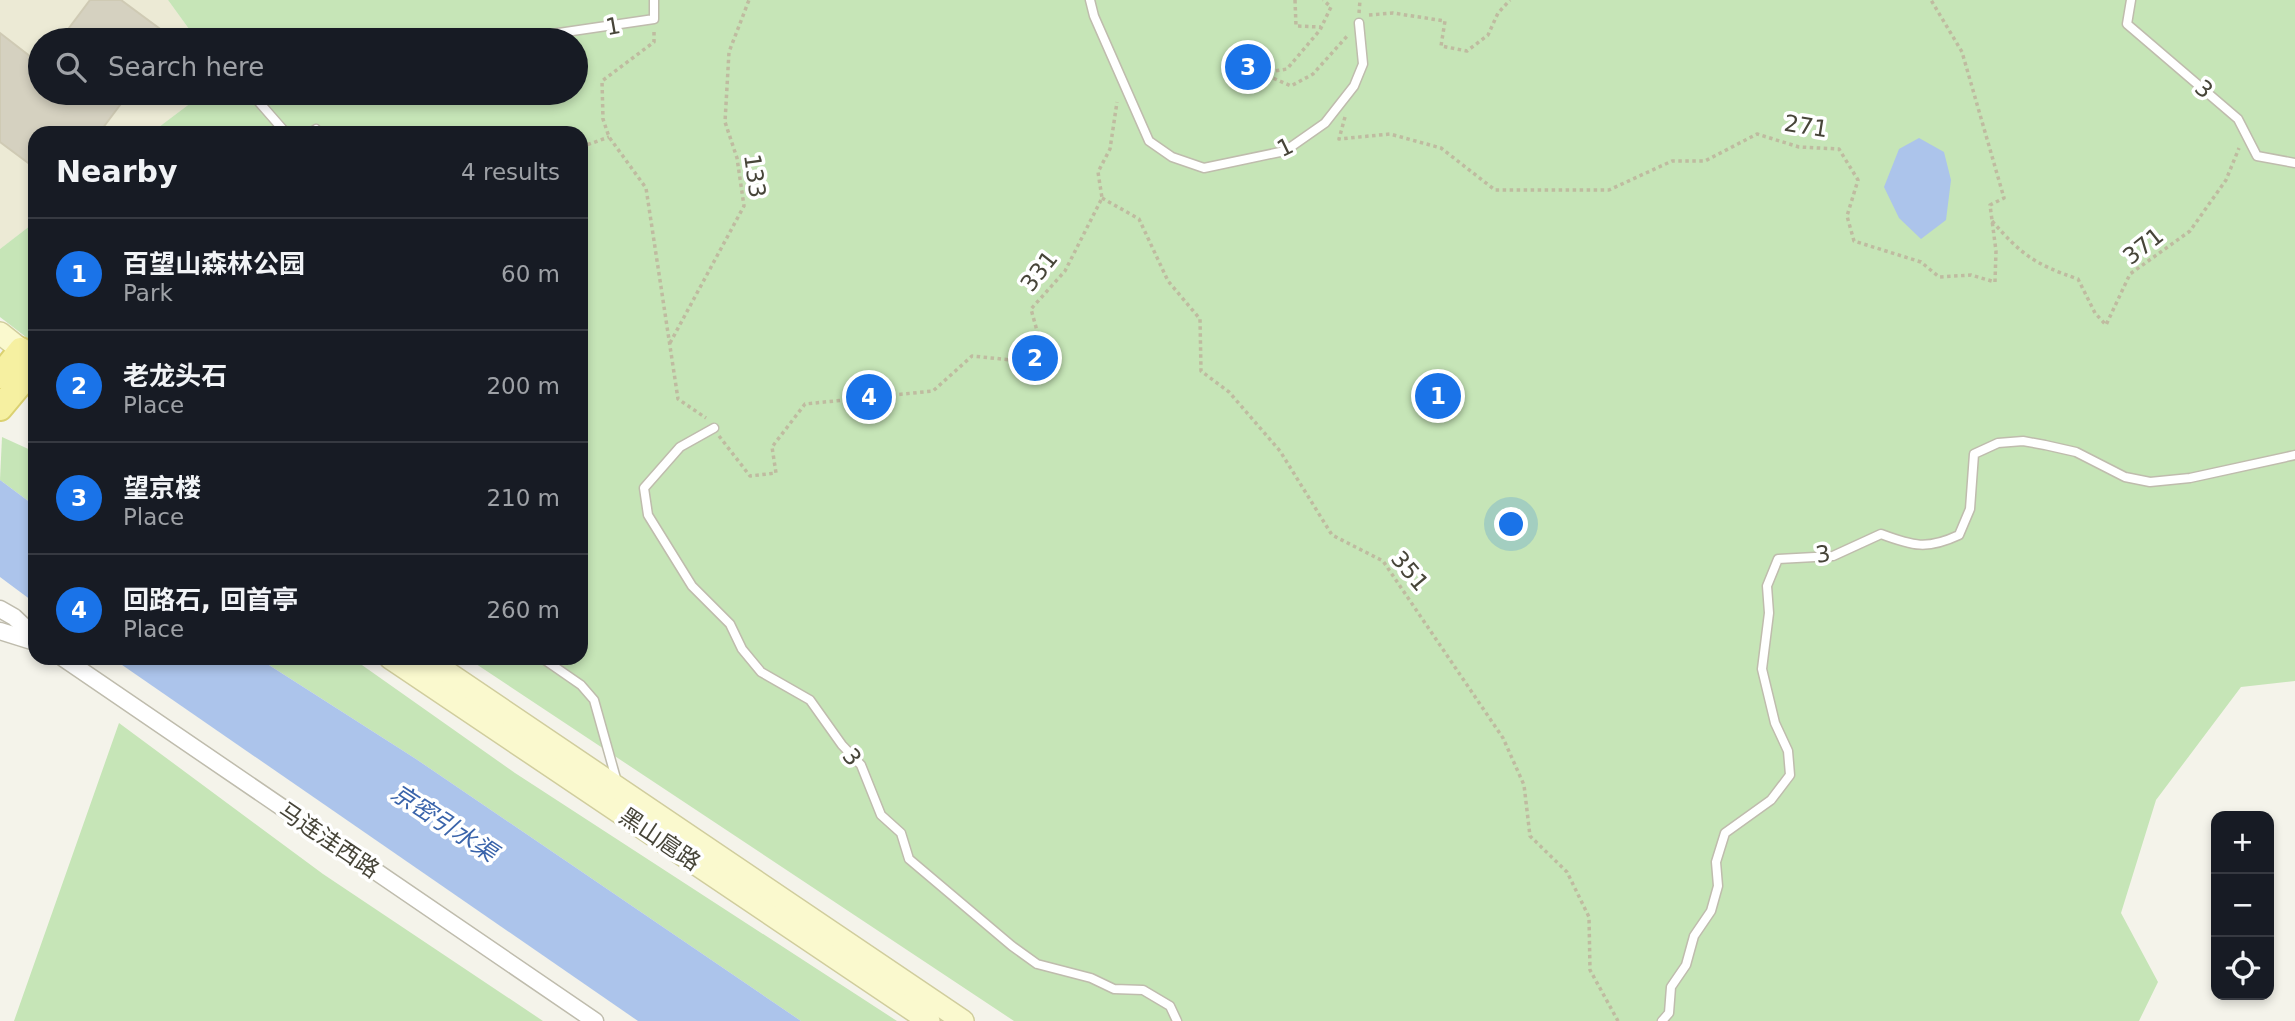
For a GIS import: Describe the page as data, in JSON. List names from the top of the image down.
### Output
{
  "streets": {
    "main road": ["黑山扈路"],
    "street": ["马连洼西路"],
    "lane": ["1", "3"],
    "path": [
      "271",
      "133",
      "371",
      "331",
      "351"
    ]
  },
  "crossings": [
    ["1", "271"],
    ["1", "331"],
    ["3", "371"],
    ["3", "331"],
    ["271", "371"],
    ["331", "351"]
  ],
  "water": ["京密引水渠"],
  "page": {
    "search": "Search here",
    "pins": [
      "3",
      "2",
      "1",
      "4"
    ],
    "heading": ["Nearby", "4 results"],
    "list": [
      {
        "mark": "1",
        "name": "百望山森林公园",
        "note": "Park",
        "value": "60 m"
      },
      {
        "mark": "2",
        "name": "老龙头石",
        "note": "Place",
        "value": "200 m"
      },
      {
        "mark": "3",
        "name": "望京楼",
        "note": "Place",
        "value": "210 m"
      },
      {
        "mark": "4",
        "name": "回路石, 回首亭",
        "note": "Place",
        "value": "260 m"
      }
    ],
    "map_buttons": ["+", "−"]
  }
}
